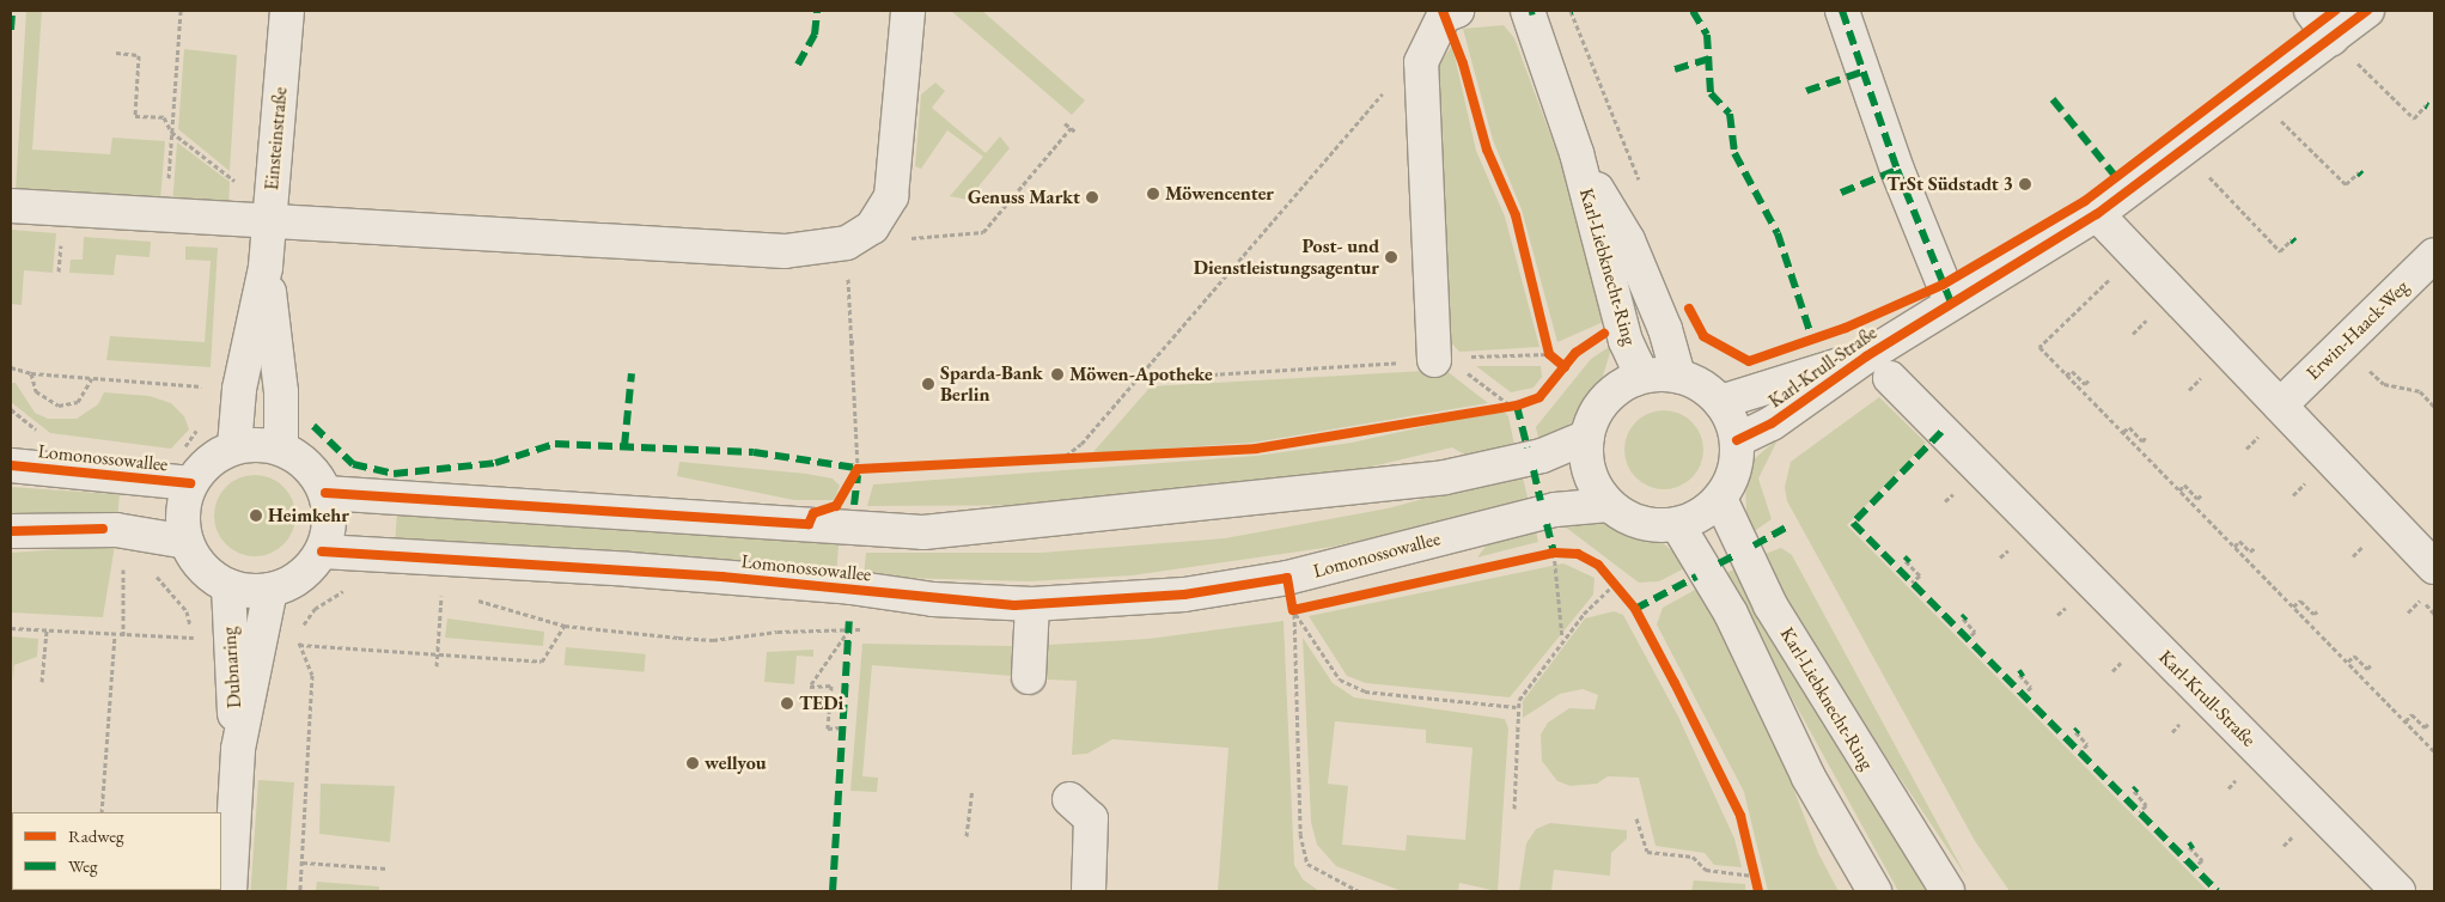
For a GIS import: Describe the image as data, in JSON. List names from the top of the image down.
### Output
{
  "streets": {
    "street": [
      "Einsteinstraße",
      "Karl-Liebknecht-Ring",
      "Erwin-Haack-Weg",
      "Karl-Krull-Straße",
      "Lomonossowallee",
      "Dubnaring"
    ]
  },
  "crossings": [
    ["Einsteinstraße", "Lomonossowallee"],
    ["Einsteinstraße", "Dubnaring"],
    ["Karl-Liebknecht-Ring", "Karl-Krull-Straße"],
    ["Karl-Liebknecht-Ring", "Lomonossowallee"],
    ["Karl-Krull-Straße", "Lomonossowallee"],
    ["Lomonossowallee", "Dubnaring"]
  ],
  "places": [
    "TrSt Südstadt 3",
    "Möwencenter",
    "Genuss Markt",
    "Post- und Dienstleistungsagentur",
    "Möwen-Apotheke",
    "Sparda-Bank Berlin",
    "Heimkehr",
    "TEDi",
    "wellyou"
  ],
  "legend": ["Radweg", "Weg"]
}
